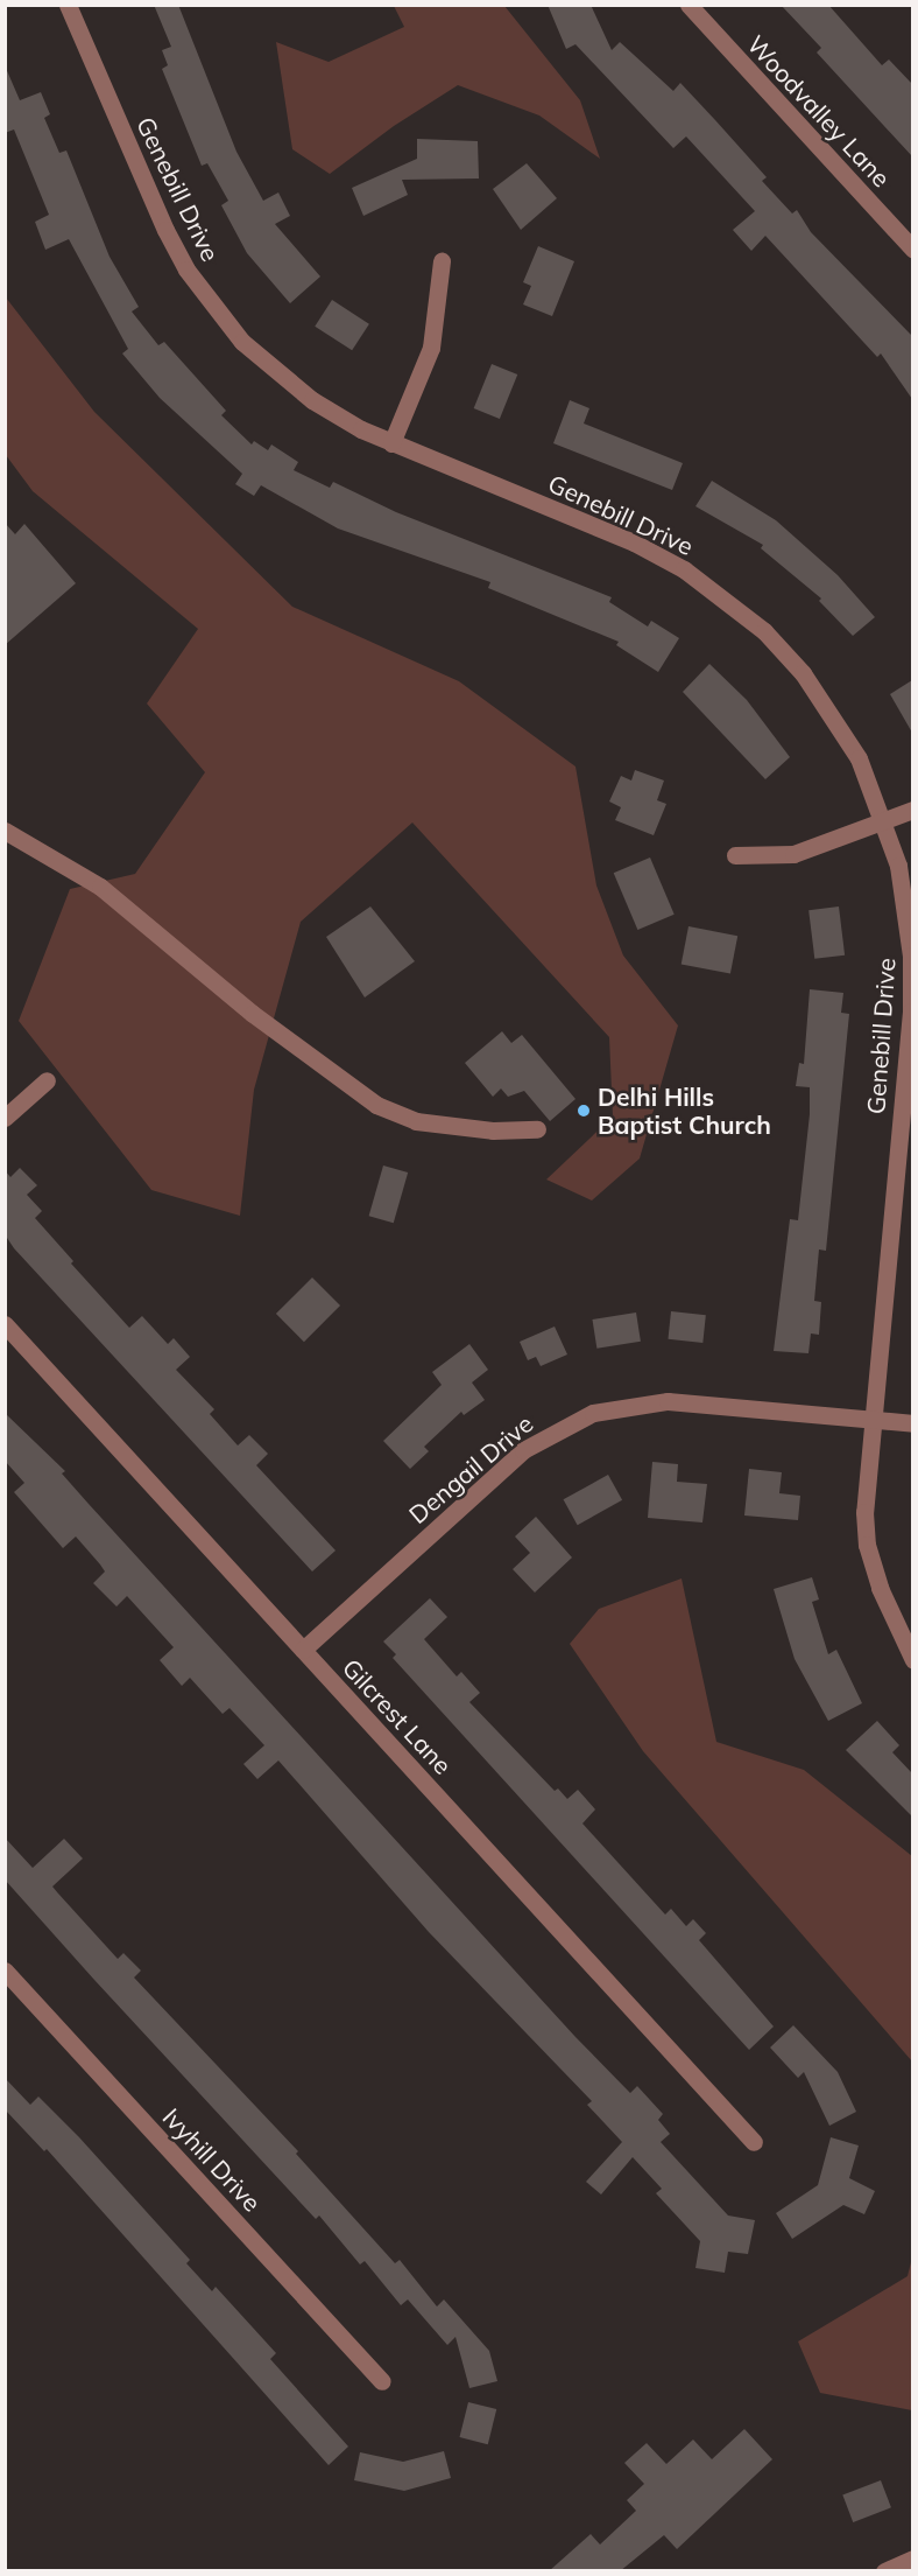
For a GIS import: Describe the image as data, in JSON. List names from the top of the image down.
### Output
{
  "streets": {
    "street": [
      "Woodvalley Lane",
      "Genebill Drive",
      "Dengail Drive",
      "Gilcrest Lane",
      "Ivyhill Drive"
    ]
  },
  "crossings": [
    ["Genebill Drive", "Dengail Drive"],
    ["Dengail Drive", "Gilcrest Lane"]
  ],
  "places": ["Delhi Hills Baptist Church"]
}
